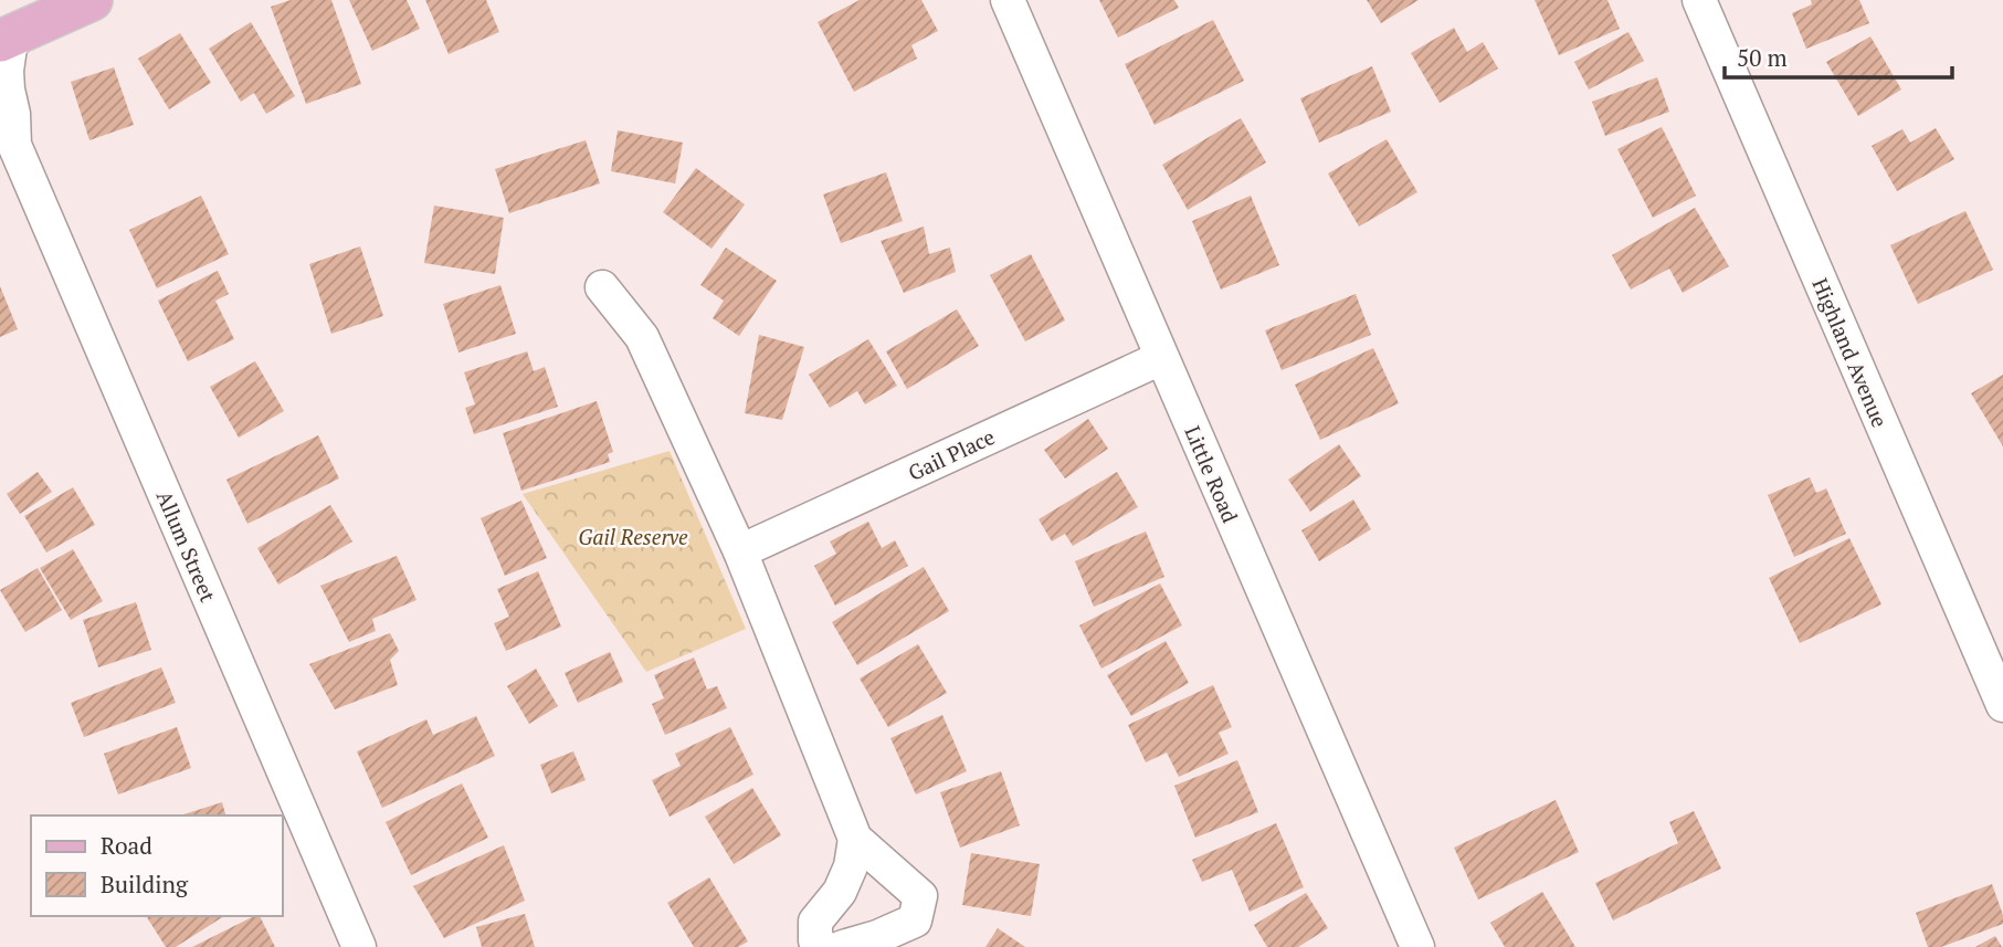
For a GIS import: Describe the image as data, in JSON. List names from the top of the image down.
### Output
{
  "streets": {
    "street": [
      "Highland Avenue",
      "Gail Place",
      "Little Road",
      "Allum Street"
    ]
  },
  "crossings": [
    ["Gail Place", "Little Road"]
  ],
  "parks": ["Gail Reserve"],
  "legend": ["Road", "Building"],
  "scale_bar": "50 m"
}
